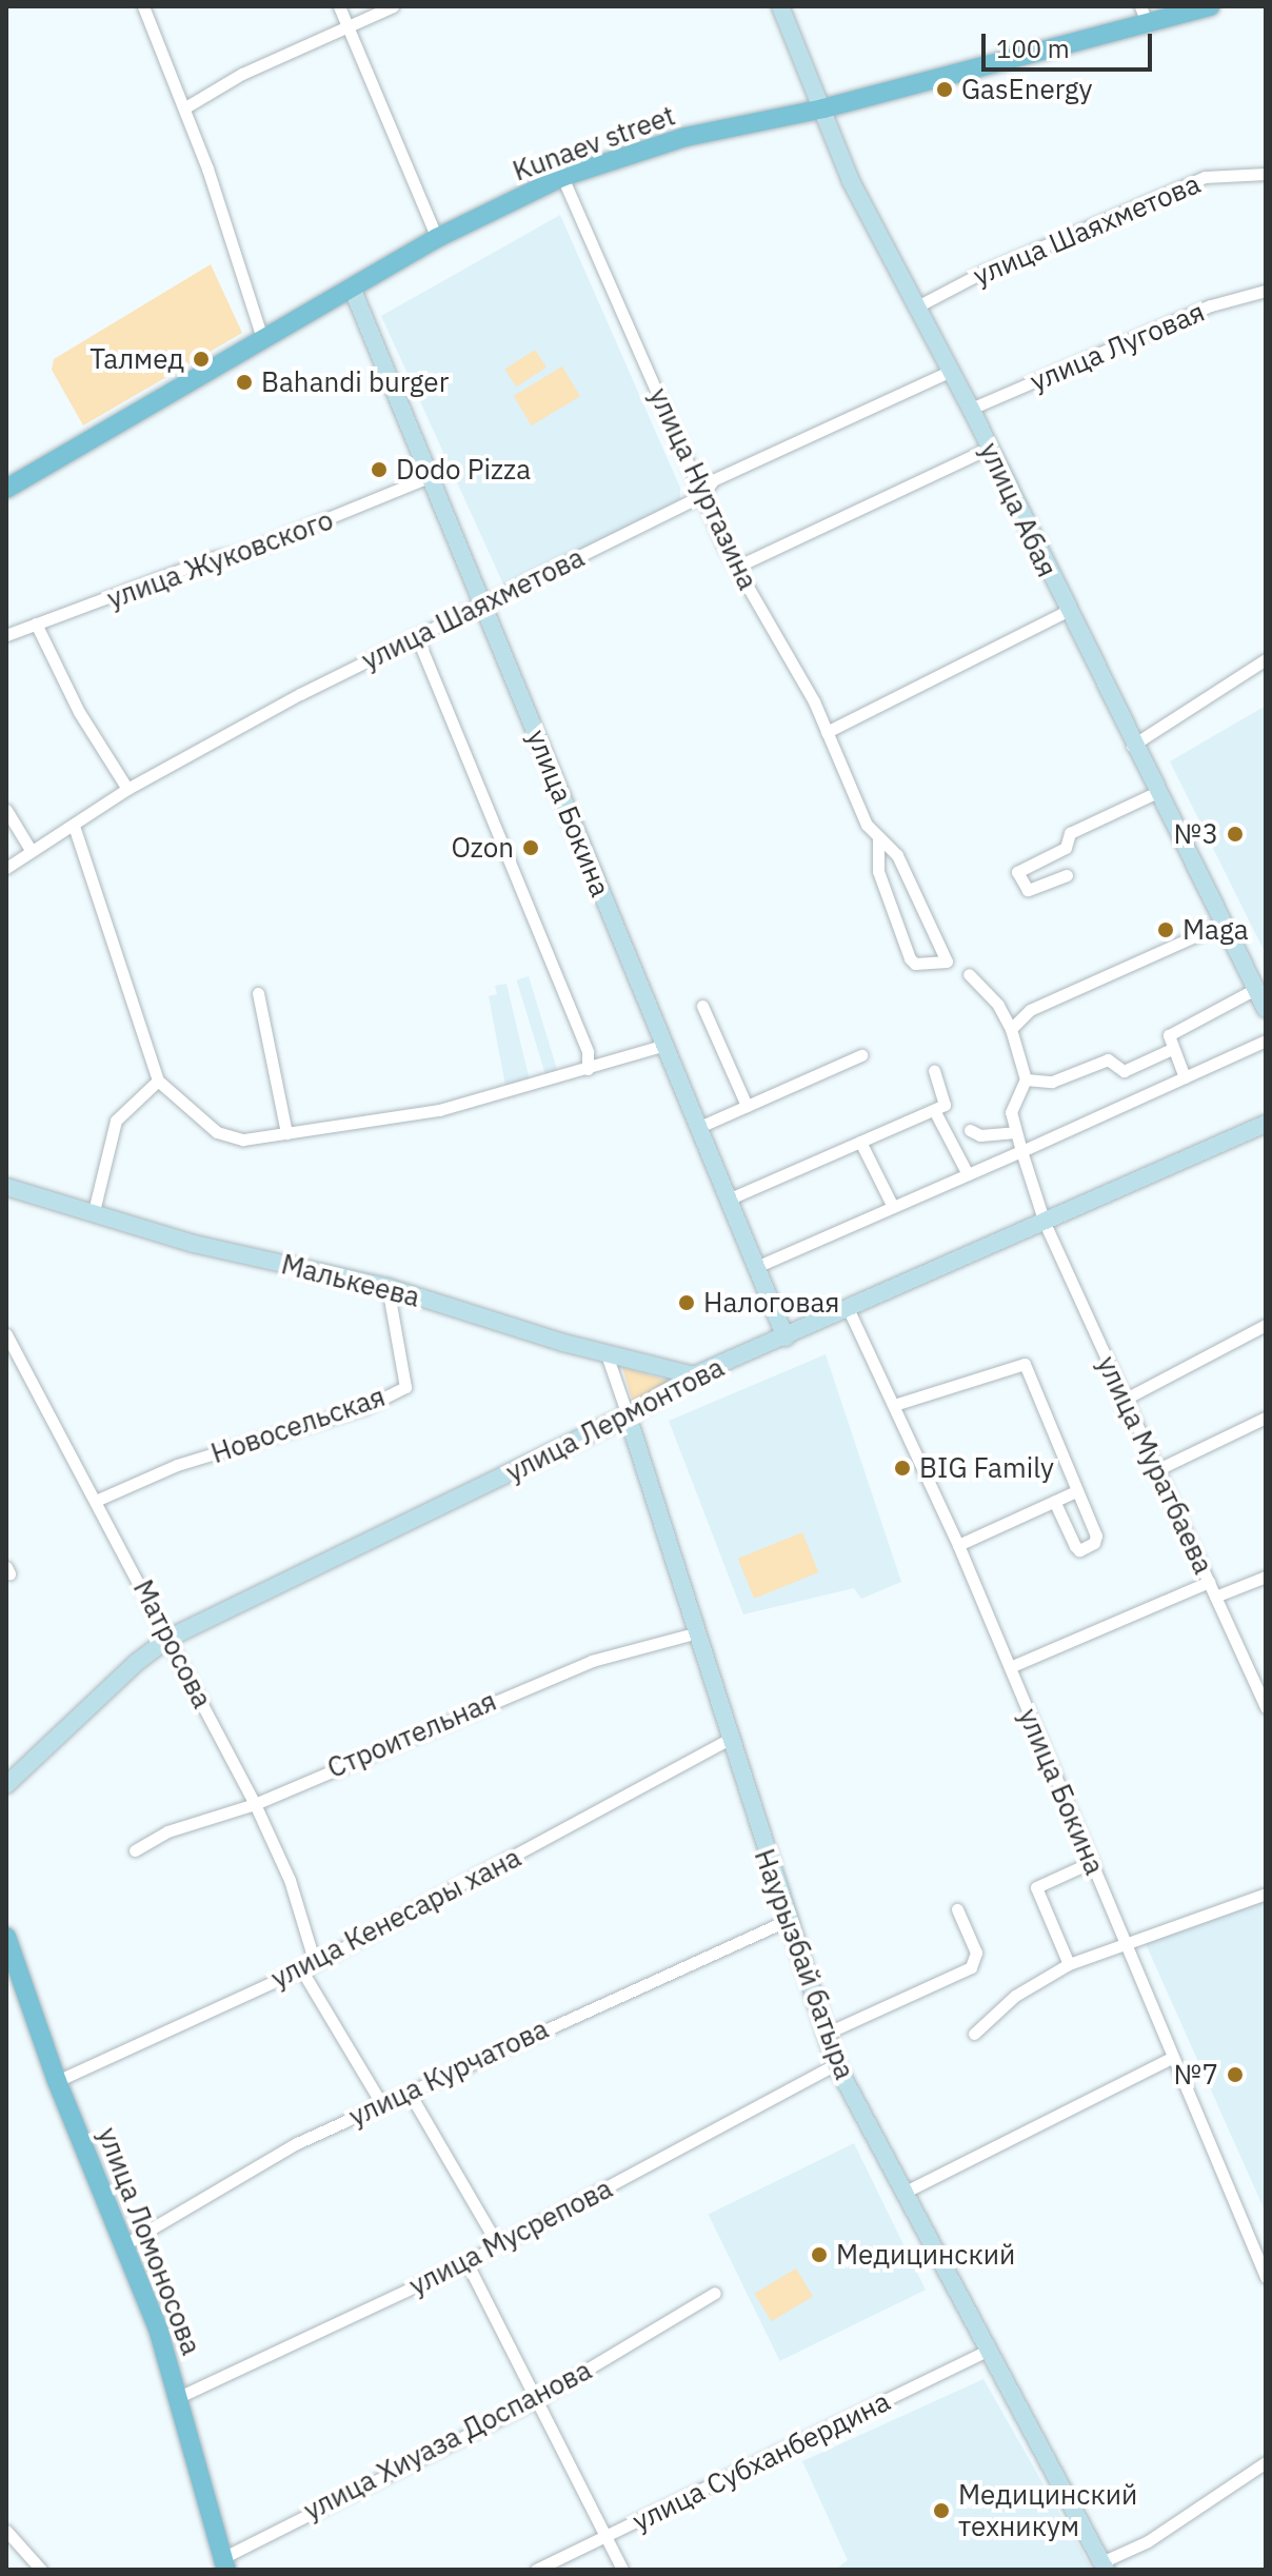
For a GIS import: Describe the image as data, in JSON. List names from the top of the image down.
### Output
{
  "streets": {
    "main road": [
      "Kunaev street",
      "улица Абая",
      "улица Бокина",
      "Малькеева",
      "улица Лермонтова",
      "Наурызбай батыра",
      "улица Ломоносова"
    ],
    "street": [
      "улица Шаяхметова",
      "улица Луговая",
      "улица Нуртазина",
      "улица Жуковского",
      "Новосельская",
      "улица Муратбаева",
      "Матросова",
      "Строительная",
      "улица Кенесары хана",
      "улица Курчатова",
      "улица Мусрепова",
      "улица Хиуаза Доспанова",
      "улица Субханбердина"
    ]
  },
  "crossings": [
    ["Kunaev street", "улица Нуртазина"],
    ["Kunaev street", "улица Абая"],
    ["Kunaev street", "улица Бокина"],
    ["улица Шаяхметова", "улица Нуртазина"],
    ["улица Шаяхметова", "улица Абая"],
    ["улица Шаяхметова", "улица Бокина"],
    ["улица Луговая", "улица Абая"],
    ["улица Жуковского", "улица Бокина"],
    ["улица Бокина", "улица Лермонтова"],
    ["Малькеева", "улица Лермонтова"],
    ["Малькеева", "Новосельская"],
    ["улица Лермонтова", "улица Муратбаева"],
    ["улица Лермонтова", "Матросова"],
    ["улица Лермонтова", "Наурызбай батыра"],
    ["Новосельская", "Матросова"],
    ["Матросова", "Строительная"],
    ["Матросова", "улица Кенесары хана"],
    ["Строительная", "Наурызбай батыра"],
    ["улица Кенесары хана", "Наурызбай батыра"],
    ["улица Кенесары хана", "улица Ломоносова"],
    ["Наурызбай батыра", "улица Курчатова"],
    ["Наурызбай батыра", "улица Мусрепова"],
    ["Наурызбай батыра", "улица Субханбердина"],
    ["улица Курчатова", "улица Ломоносова"],
    ["улица Мусрепова", "улица Ломоносова"],
    ["улица Ломоносова", "улица Хиуаза Доспанова"]
  ],
  "places": [
    "GasEnergy",
    "Талмед",
    "Bahandi burger",
    "Dodo Pizza",
    "№3",
    "Ozon",
    "Maga",
    "Налоговая",
    "BIG Family",
    "№7",
    "Медицинский",
    "Медицинский техникум"
  ],
  "scale_bar": "100 m"
}
